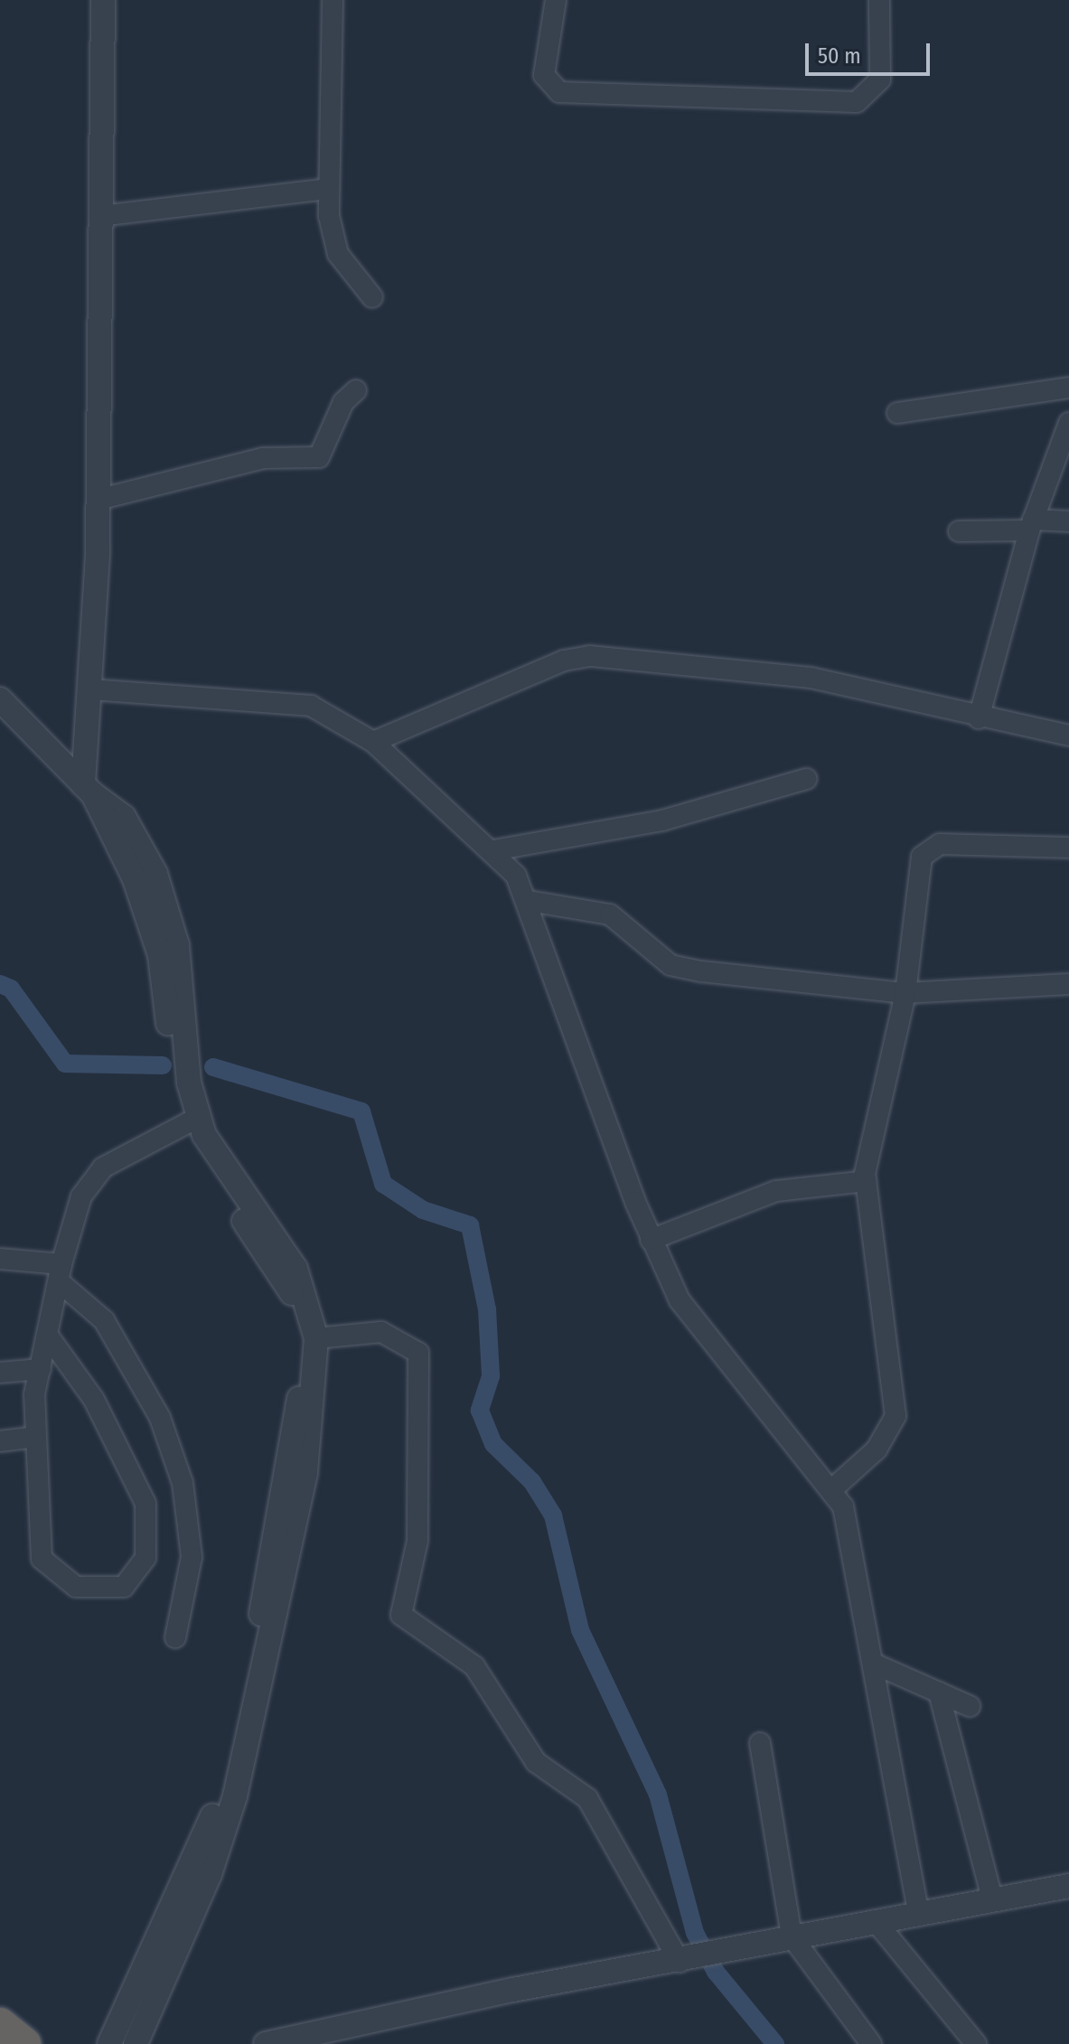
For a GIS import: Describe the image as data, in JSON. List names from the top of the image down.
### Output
{
  "scale_bar": "50 m"
}
